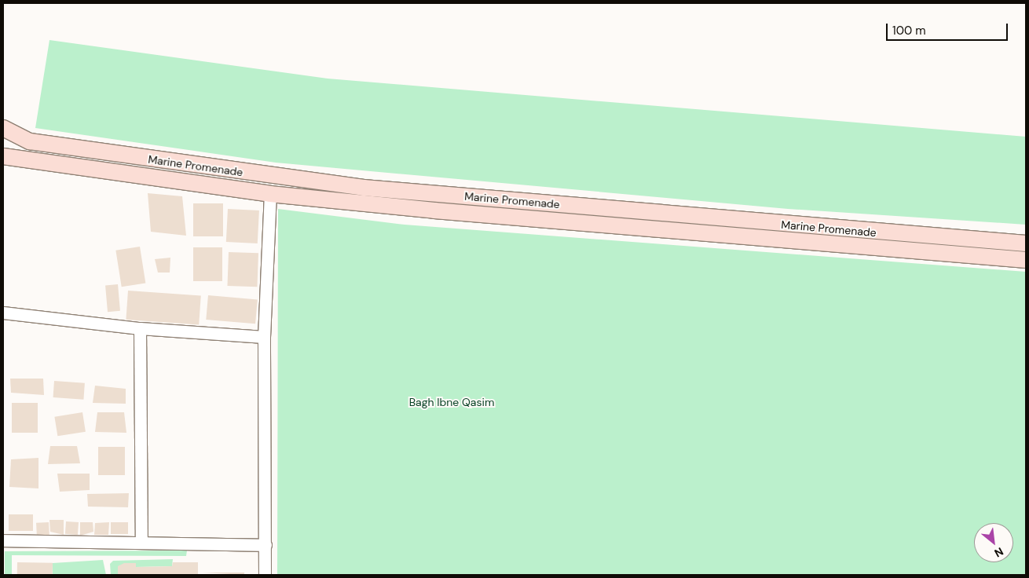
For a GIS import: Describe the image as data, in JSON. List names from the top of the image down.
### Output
{
  "streets": {
    "main road": ["Marine Promenade"]
  },
  "parks": ["Bagh Ibne Qasim"],
  "scale_bar": "100 m",
  "north": "bottom right"
}
